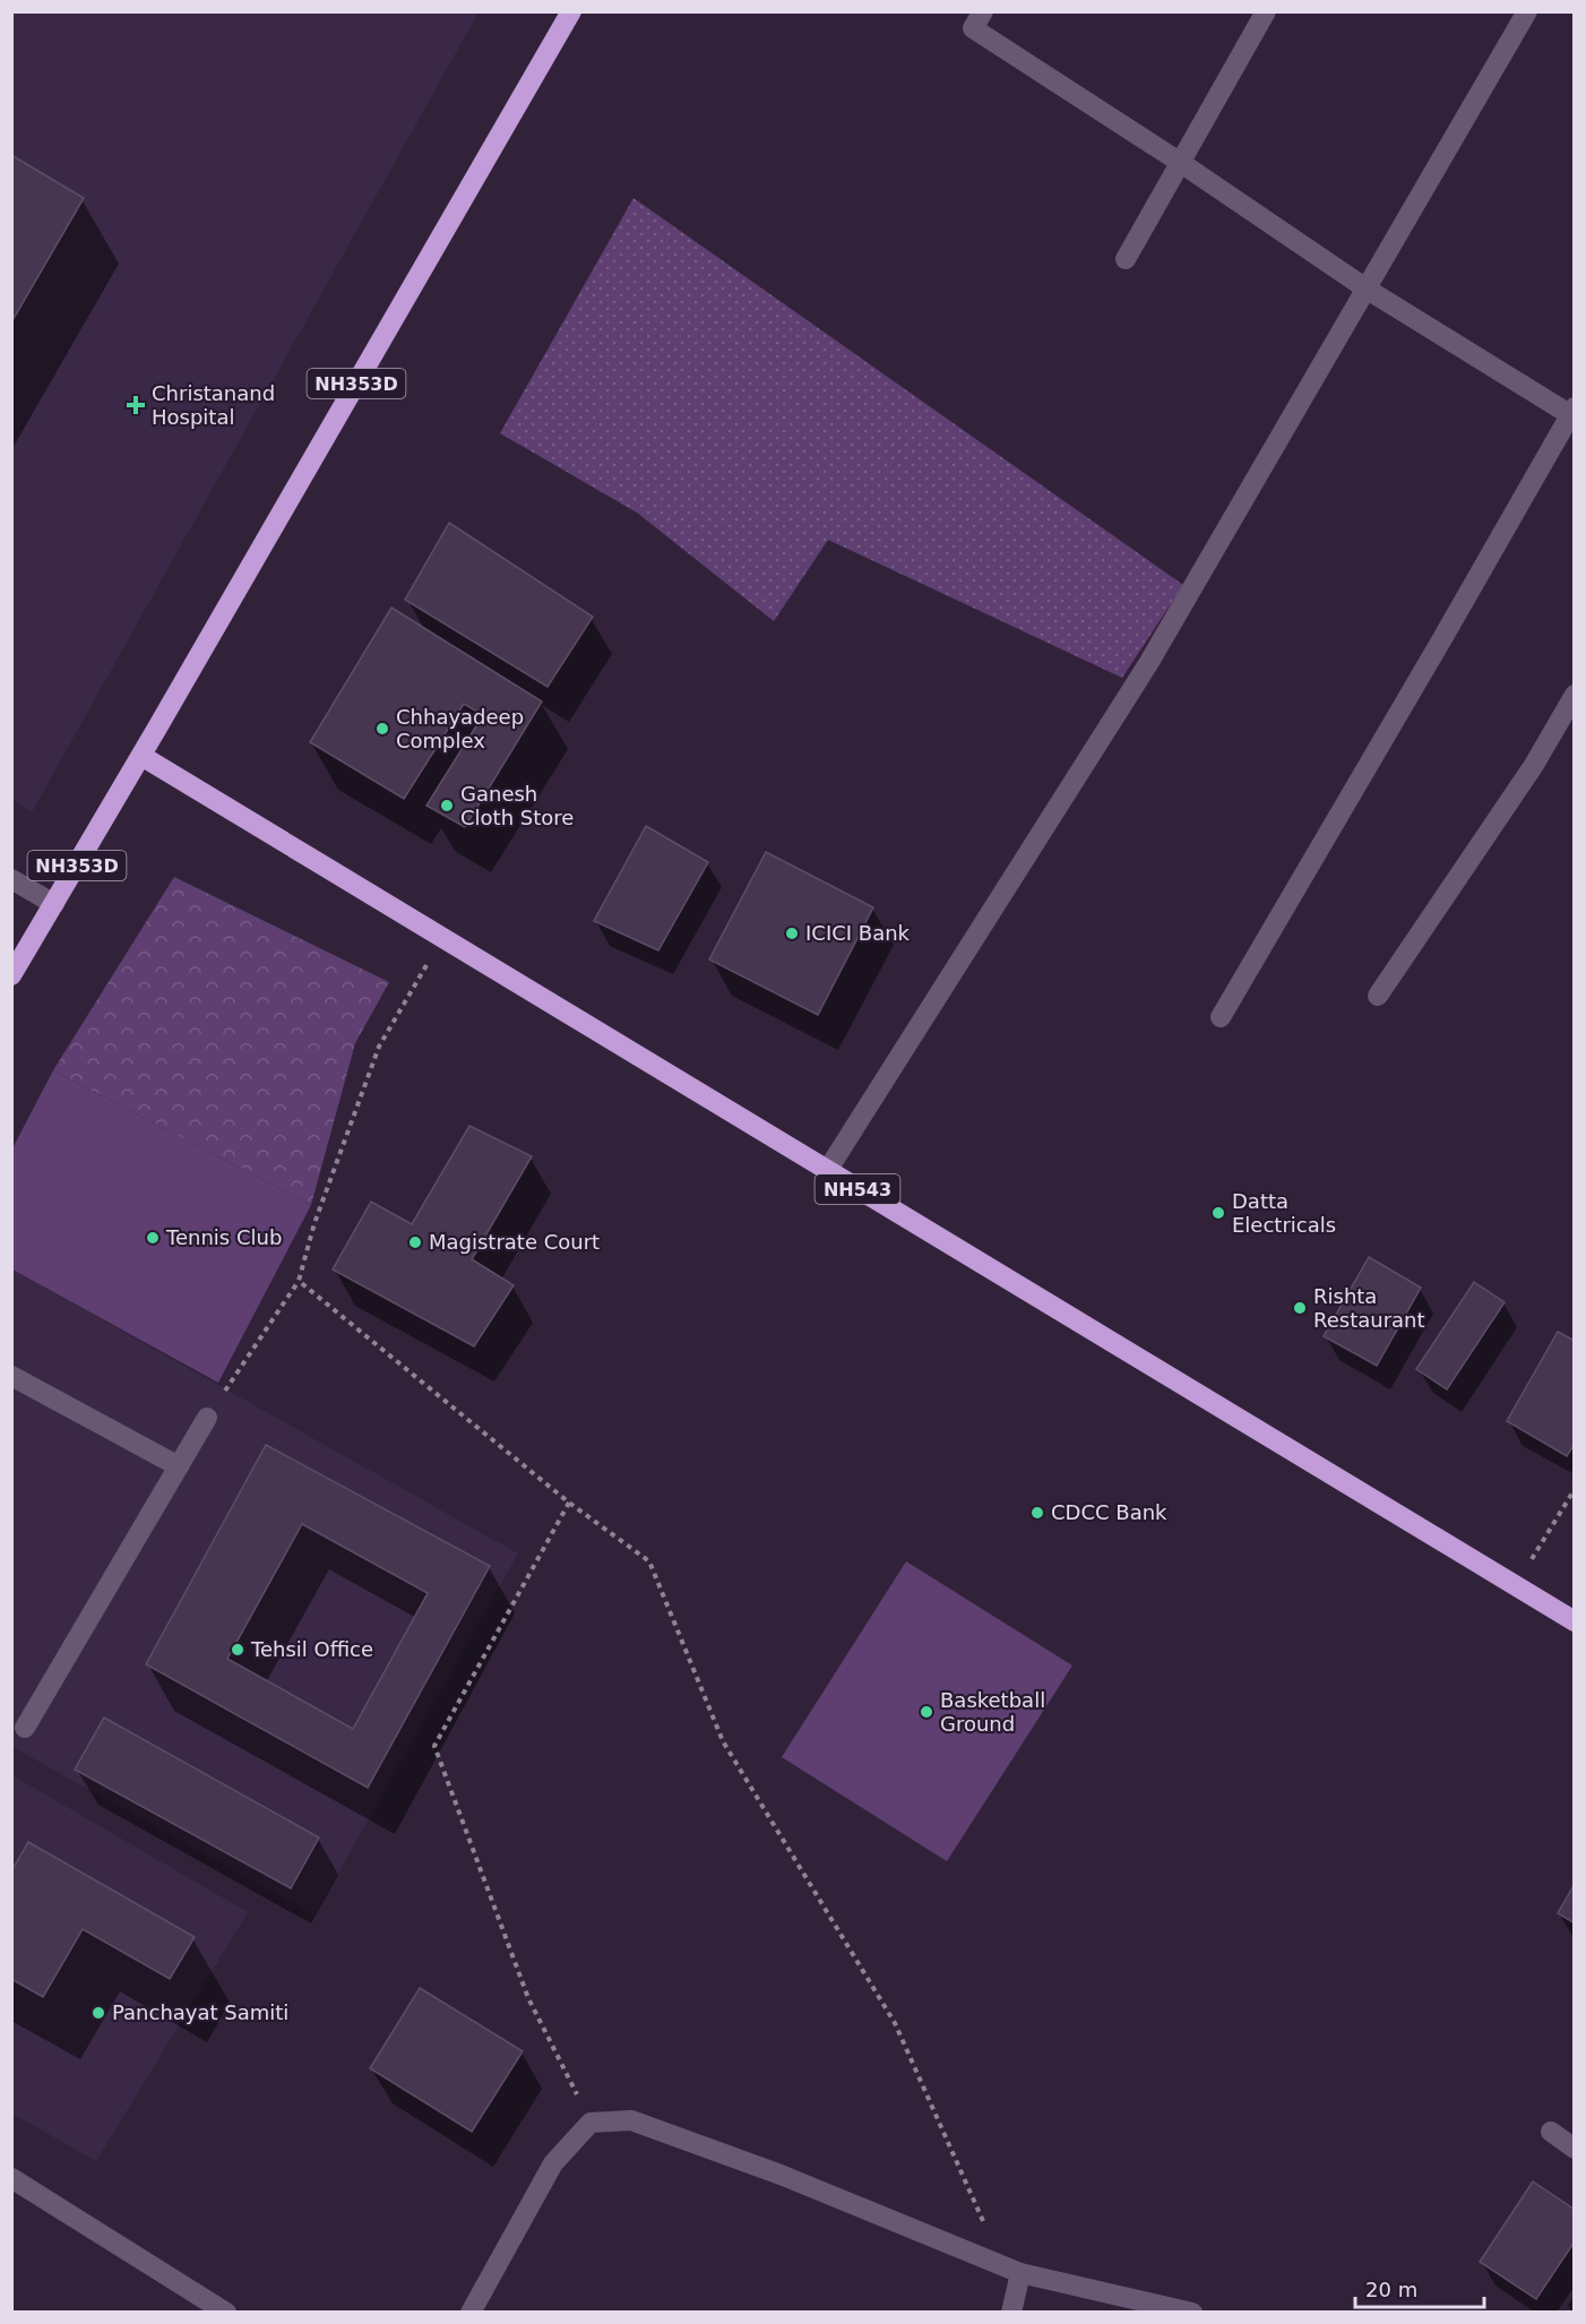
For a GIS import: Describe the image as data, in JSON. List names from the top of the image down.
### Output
{
  "streets": {
    "highway": ["NH353D", "NH543"]
  },
  "crossings": [
    ["NH353D", "NH543"]
  ],
  "places": {
    "health": ["Christanand Hospital"],
    "other": [
      "Chhayadeep Complex",
      "Ganesh Cloth Store",
      "ICICI Bank",
      "Datta Electricals",
      "Tennis Club",
      "Magistrate Court",
      "Rishta Restaurant",
      "CDCC Bank",
      "Tehsil Office",
      "Basketball Ground",
      "Panchayat Samiti"
    ]
  },
  "scale_bar": "20 m"
}
